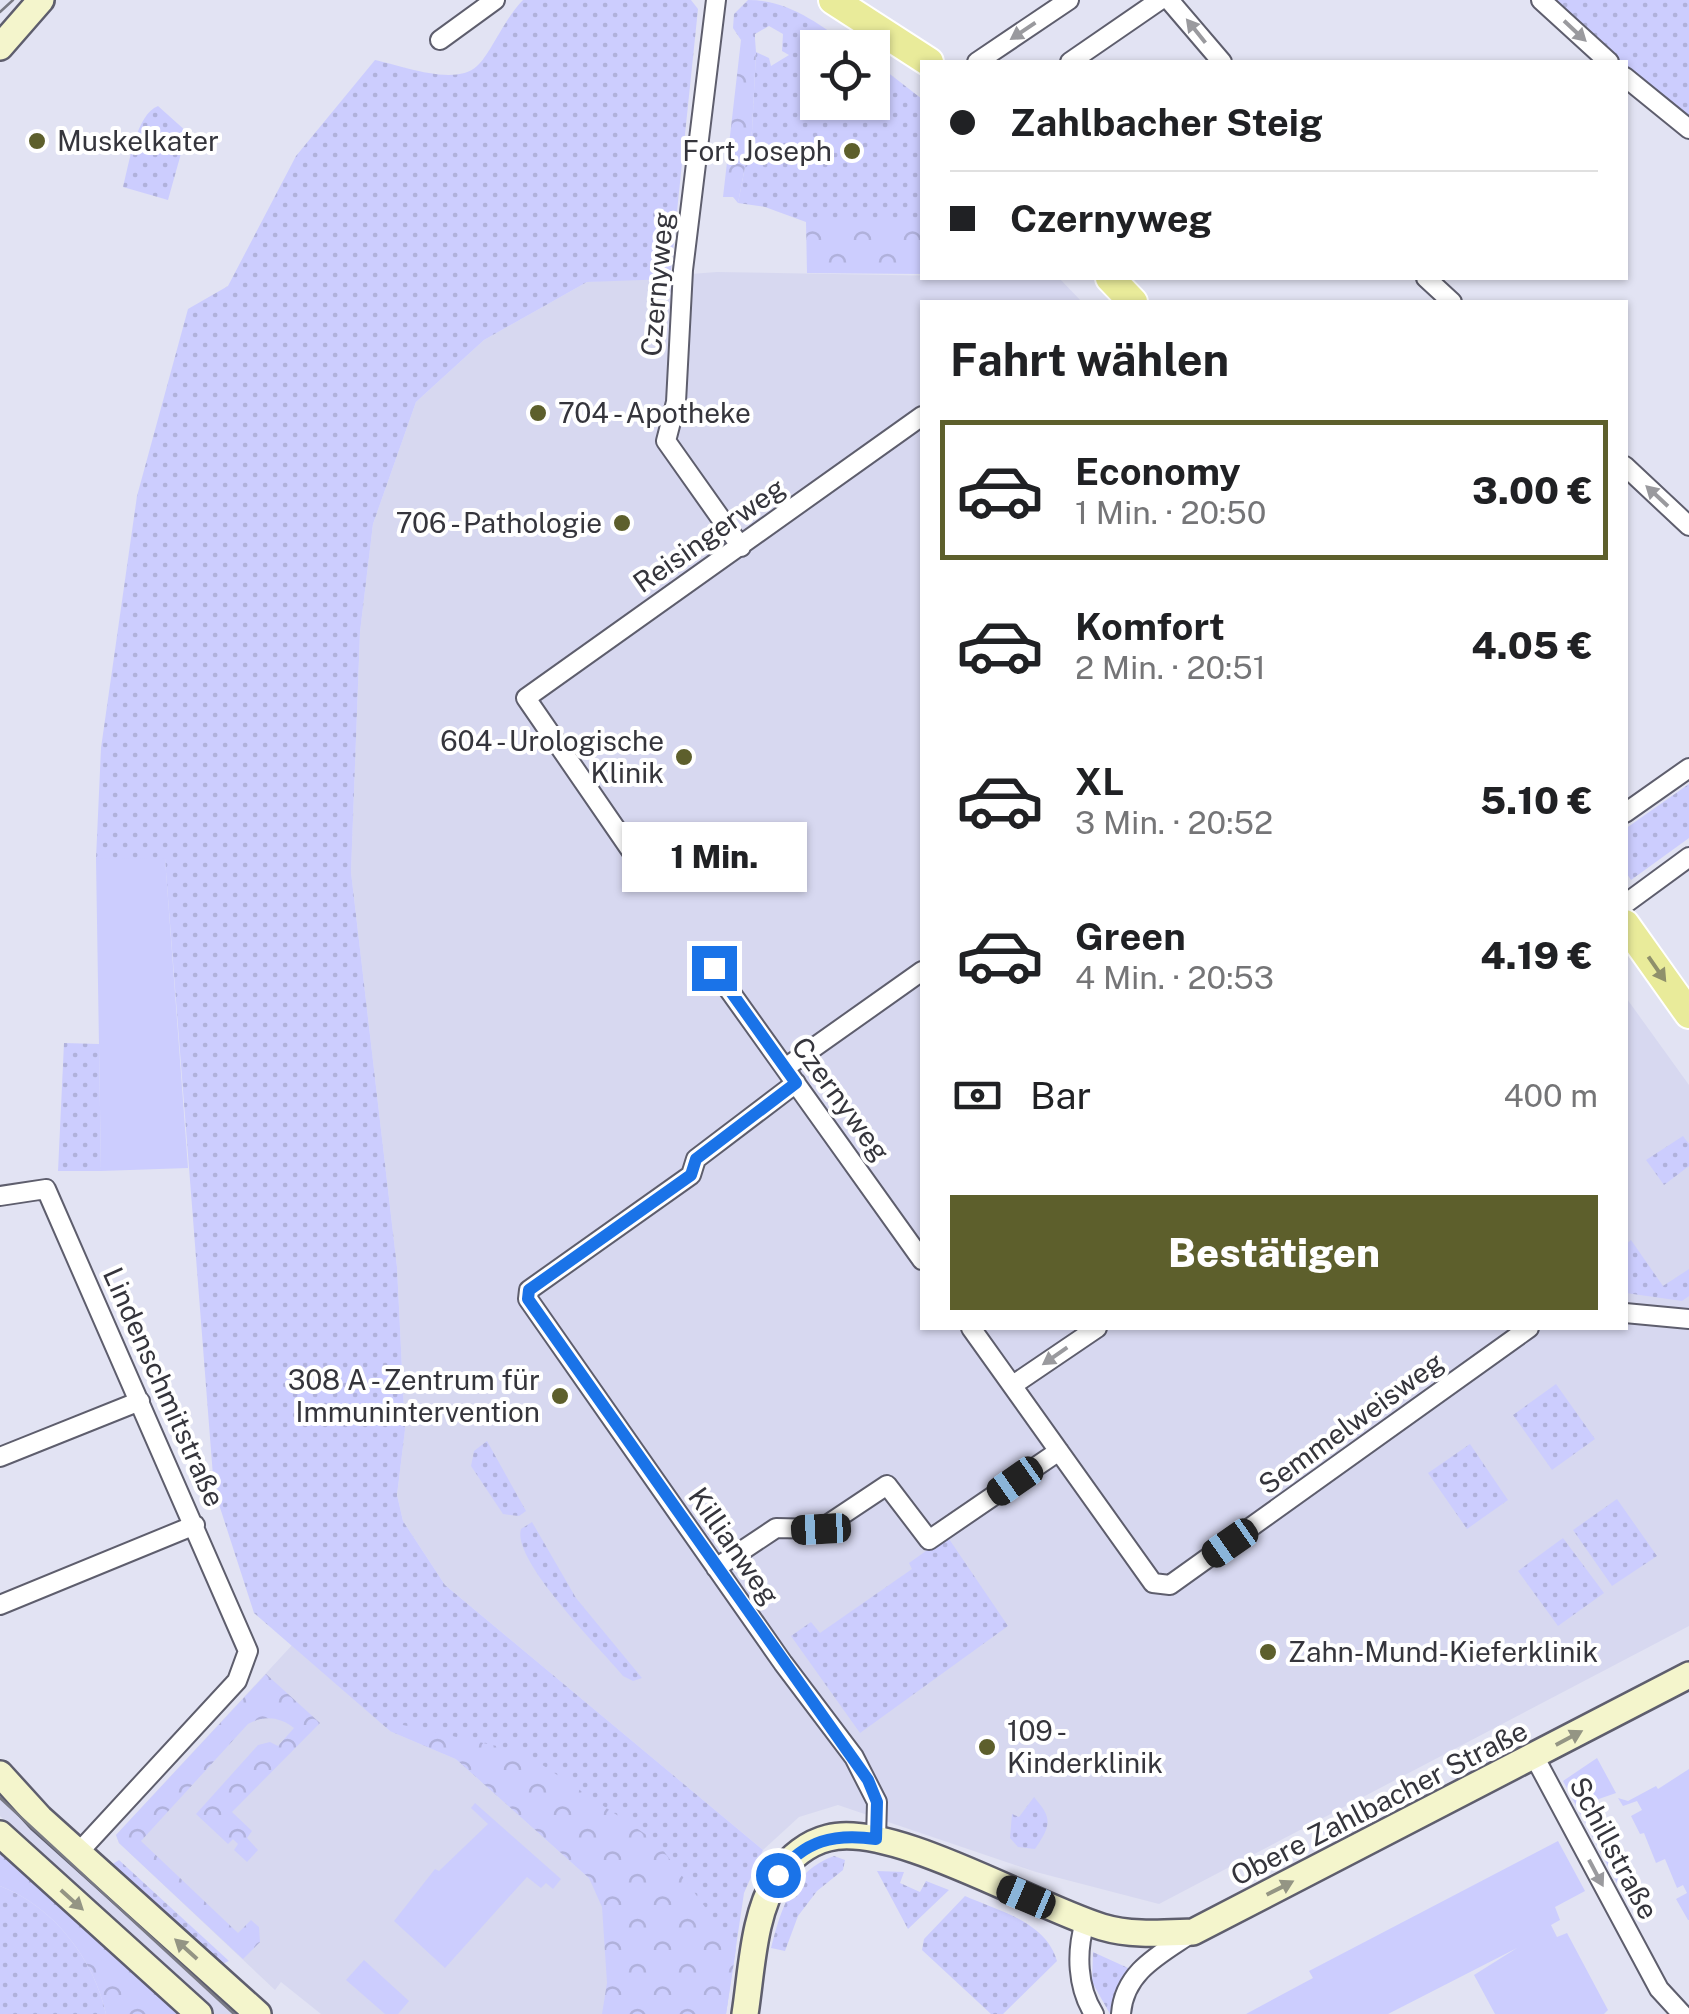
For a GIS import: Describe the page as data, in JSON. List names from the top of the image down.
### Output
{
  "streets": {
    "street": [
      "Czernyweg",
      "Reisingerweg",
      "Lindenschmitstraße",
      "Semmelweisweg",
      "Killianweg",
      "Obere Zahlbacher Straße",
      "Schillstraße"
    ]
  },
  "crossings": [
    ["Czernyweg", "Reisingerweg"],
    ["Czernyweg", "Killianweg"],
    ["Killianweg", "Obere Zahlbacher Straße"],
    ["Obere Zahlbacher Straße", "Schillstraße"]
  ],
  "one_way": ["Obere Zahlbacher Straße", "Schillstraße"],
  "places": [
    "Muskelkater",
    "Fort Joseph",
    "704 - Apotheke",
    "706 - Pathologie",
    "604 - Urologische Klinik",
    "308 A - Zentrum für Immunintervention",
    "Zahn-Mund-Kieferklinik",
    "109 - Kinderklinik"
  ],
  "page": {
    "banner": ["Zahlbacher Steig", "Czernyweg"],
    "heading": "Fahrt wählen",
    "list": [
      {
        "name": "Economy",
        "note": "1 Min. · 20:50",
        "value": "3.00 €"
      },
      {
        "name": "Komfort",
        "note": "2 Min. · 20:51",
        "value": "4.05 €"
      },
      {
        "name": "XL",
        "note": "3 Min. · 20:52",
        "value": "5.10 €"
      },
      {
        "name": "Green",
        "note": "4 Min. · 20:53",
        "value": "4.19 €"
      }
    ],
    "bubble": "1 Min.",
    "pay": ["Bar", "400 m"],
    "buttons": "Bestätigen"
  }
}
